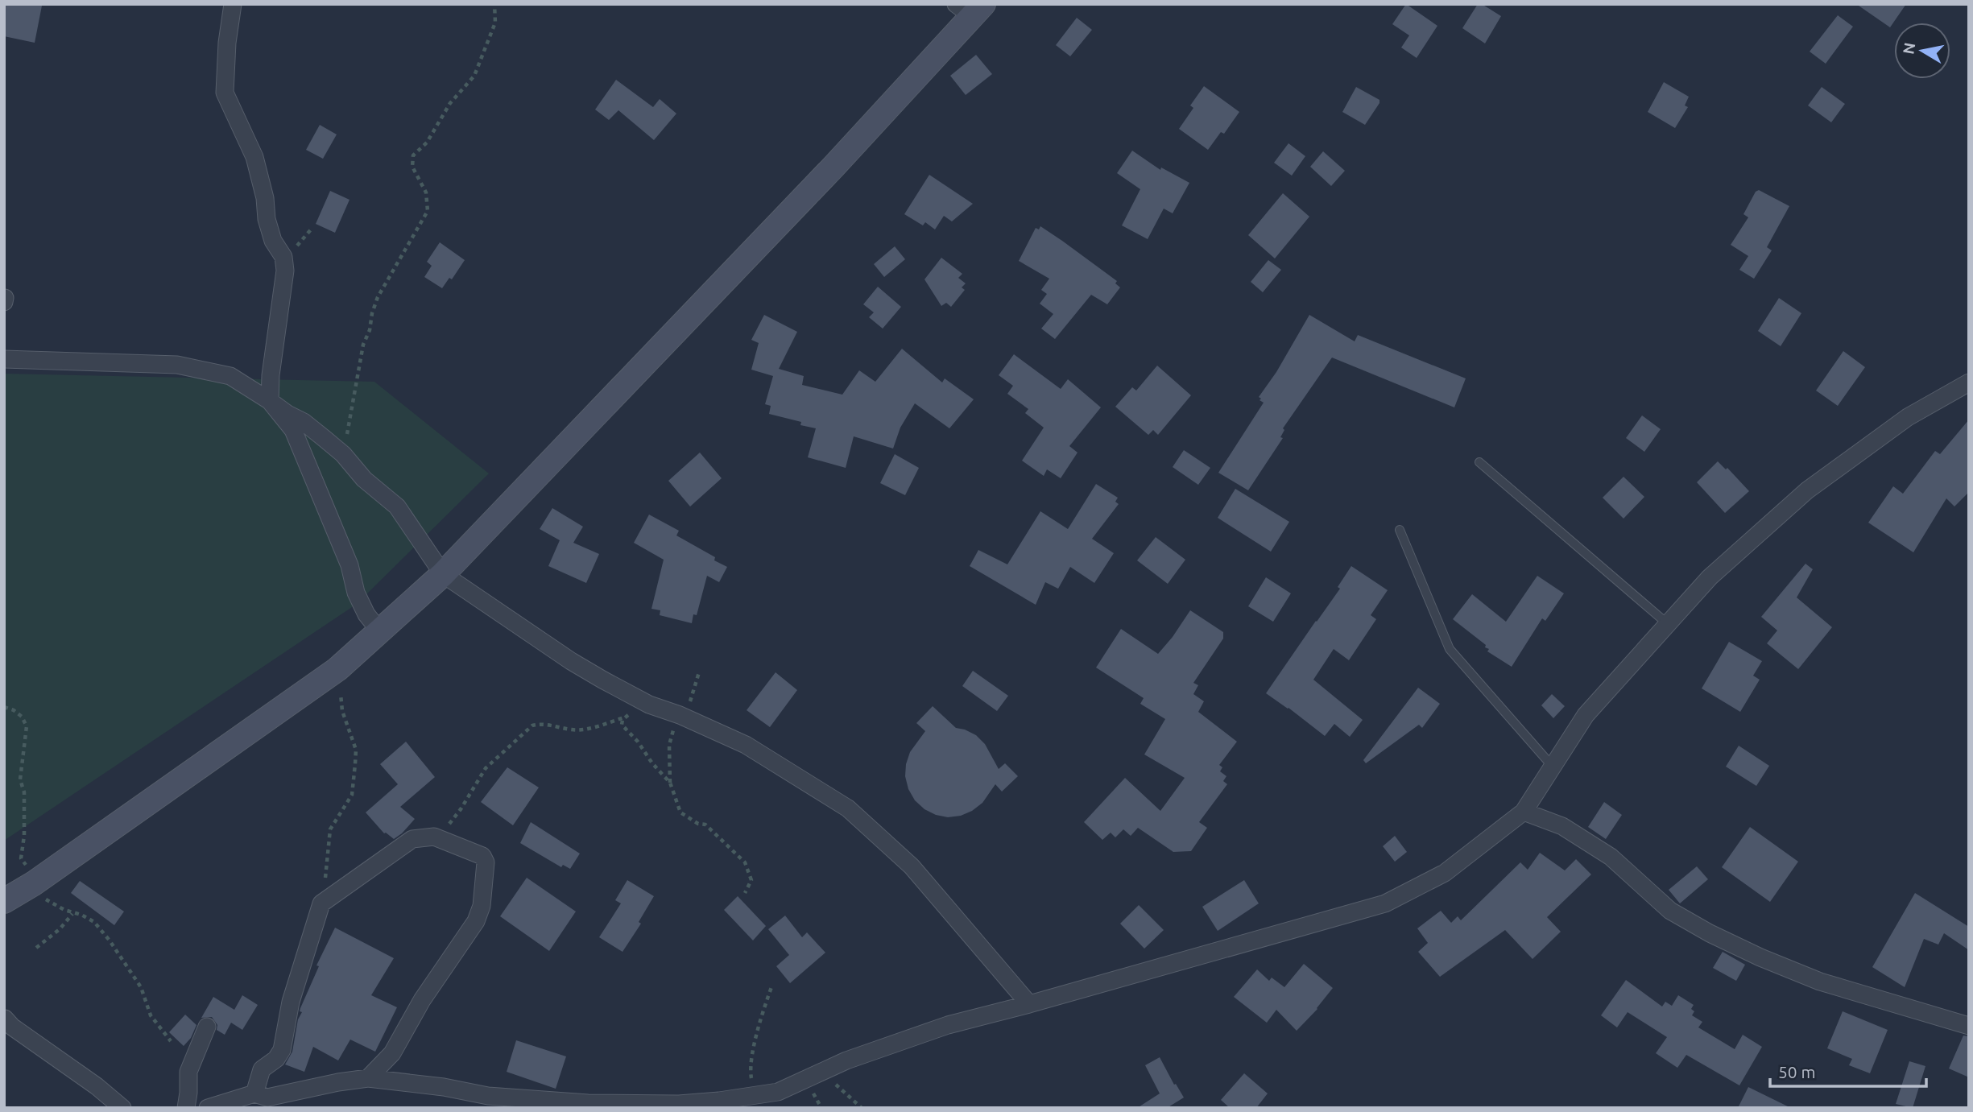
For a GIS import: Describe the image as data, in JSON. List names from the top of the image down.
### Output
{
  "scale_bar": "50 m",
  "north": "left"
}
